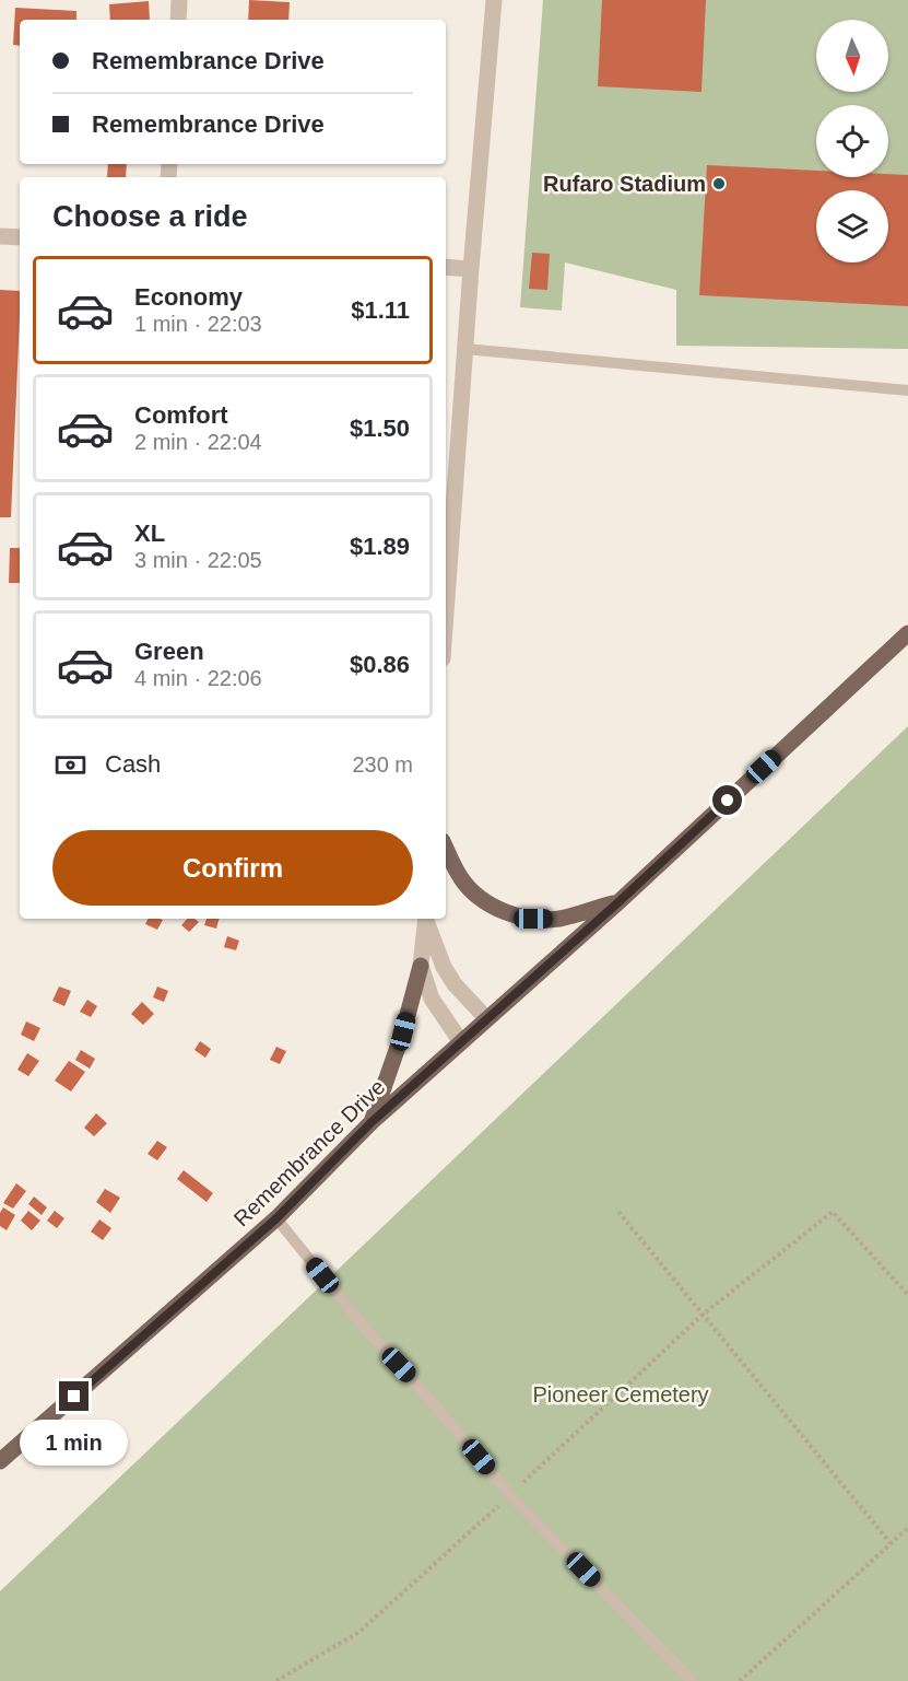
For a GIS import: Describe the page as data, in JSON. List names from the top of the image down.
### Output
{
  "streets": {
    "main road": ["Remembrance Drive"]
  },
  "parks": ["Pioneer Cemetery"],
  "places": ["Rufaro Stadium"],
  "north": "bottom",
  "page": {
    "banner": ["Remembrance Drive", "Remembrance Drive"],
    "heading": "Choose a ride",
    "list": [
      {
        "name": "Economy",
        "note": "1 min · 22:03",
        "value": "$1.11"
      },
      {
        "name": "Comfort",
        "note": "2 min · 22:04",
        "value": "$1.50"
      },
      {
        "name": "XL",
        "note": "3 min · 22:05",
        "value": "$1.89"
      },
      {
        "name": "Green",
        "note": "4 min · 22:06",
        "value": "$0.86"
      }
    ],
    "pay": ["Cash", "230 m"],
    "buttons": "Confirm",
    "bubble": "1 min"
  }
}
